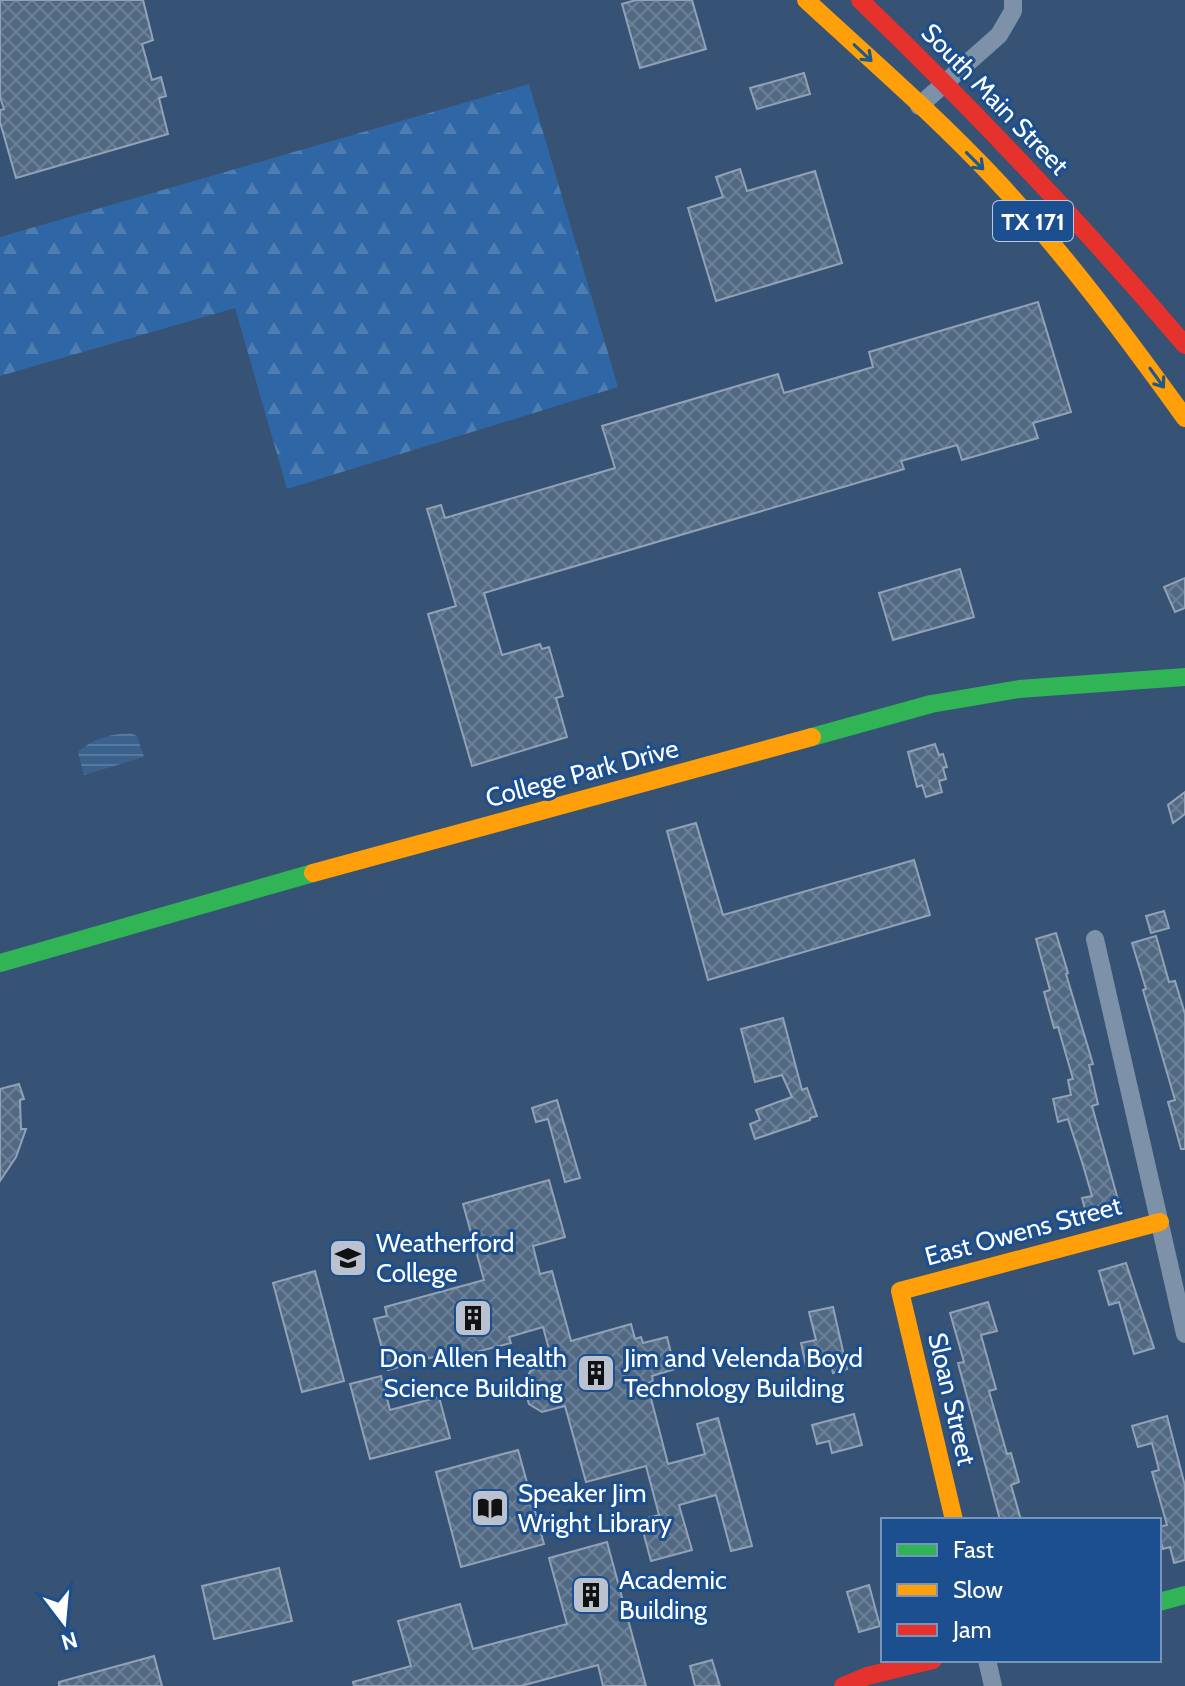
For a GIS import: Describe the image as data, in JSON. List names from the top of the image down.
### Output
{
  "streets": {
    "street": [
      "South Main Street",
      "TX 171",
      "College Park Drive",
      "East Owens Street",
      "Sloan Street"
    ]
  },
  "crossings": [
    ["East Owens Street", "Sloan Street"]
  ],
  "places": {
    "school or university": ["Weatherford College"],
    "building": ["Don Allen Health Science Building", "Jim and Velenda Boyd Technology Building", "Academic Building"],
    "library": ["Speaker Jim Wright Library"]
  },
  "legend": ["Fast", "Slow", "Jam"],
  "north": "bottom"
}
